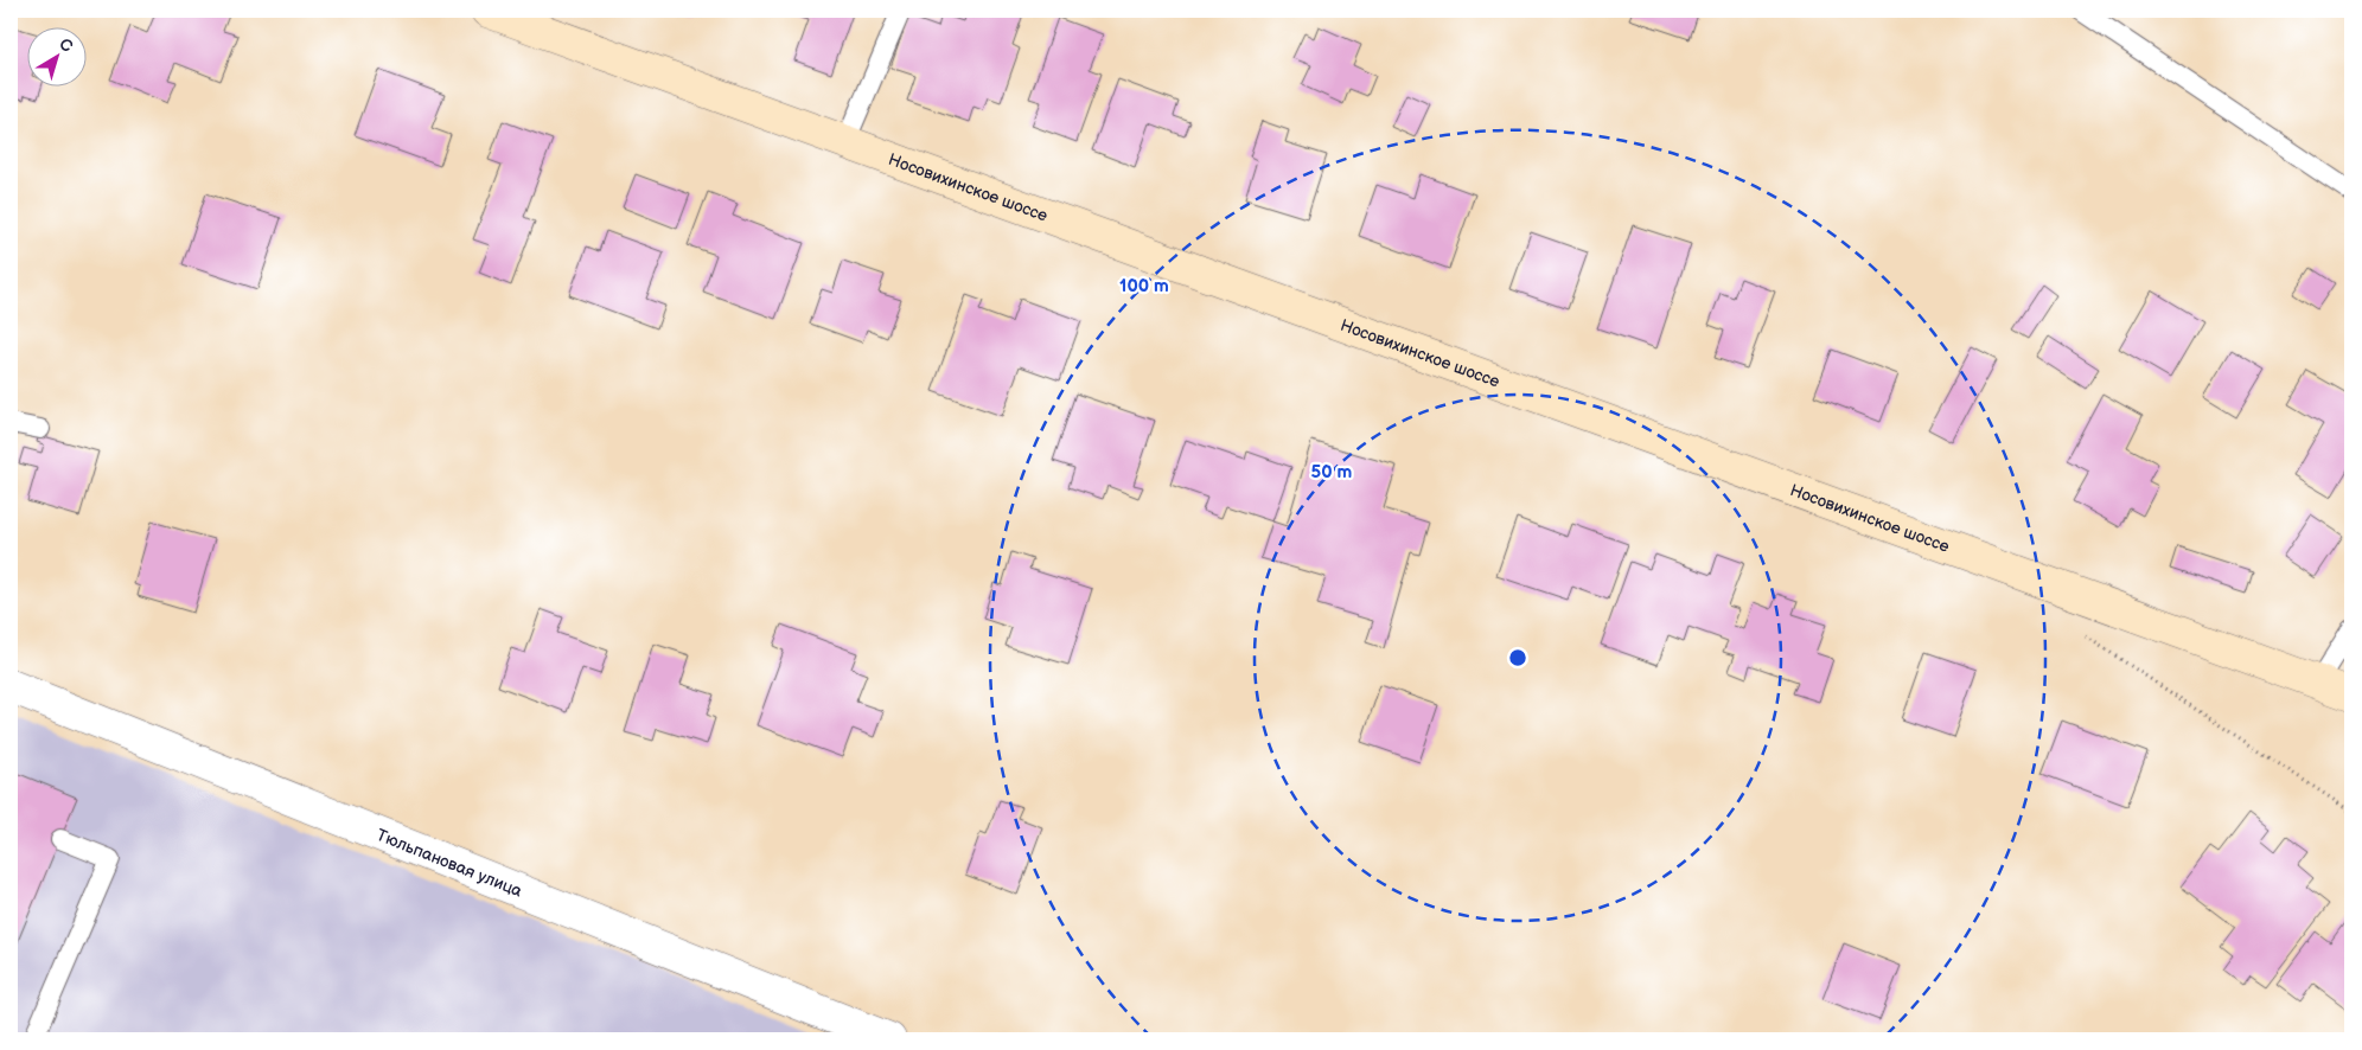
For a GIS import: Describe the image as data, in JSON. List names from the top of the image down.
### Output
{
  "streets": {
    "main road": ["Носовихинское шоссе"],
    "street": ["Тюльпановая улица"]
  },
  "north": "top right",
  "rings": ["100 m", "50 m"]
}
